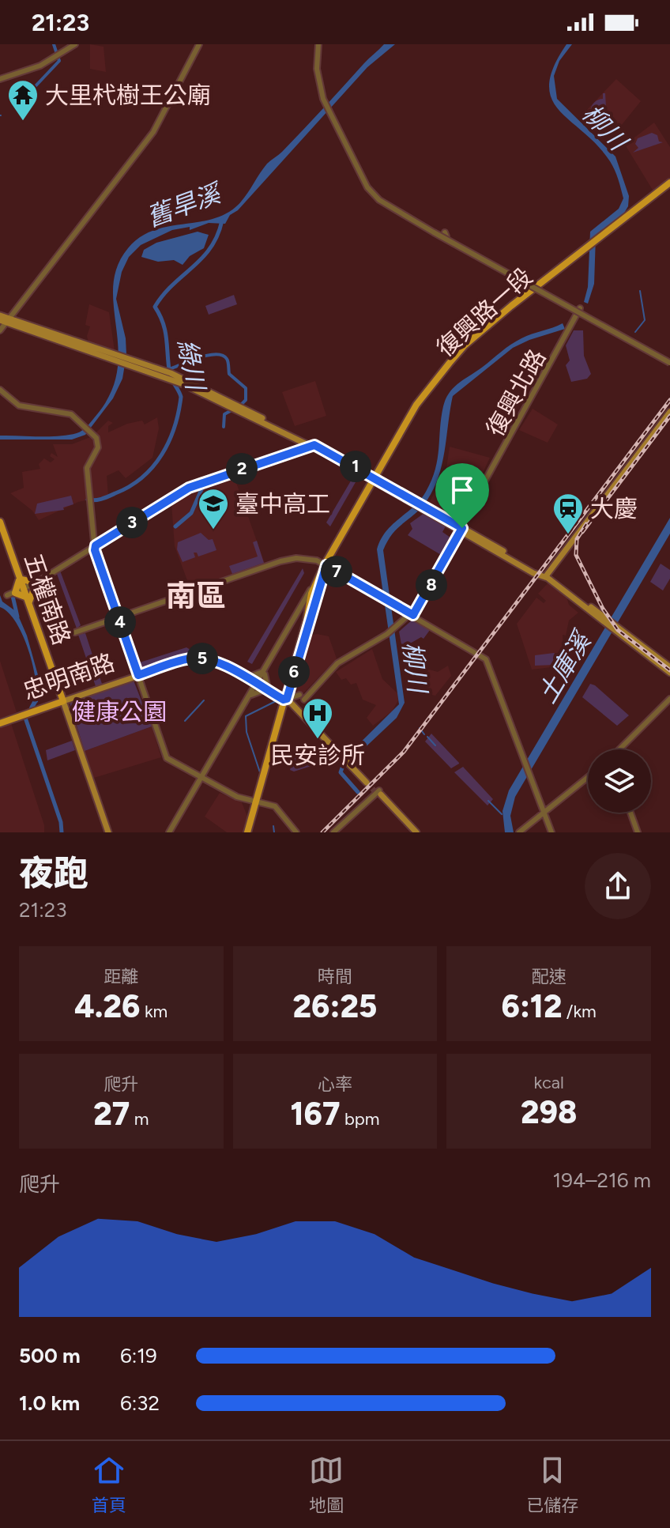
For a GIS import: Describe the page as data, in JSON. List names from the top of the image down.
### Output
{
  "streets": {
    "main road": ["復興路一段", "五權南路", "忠明南路"],
    "street": ["復興北路"]
  },
  "crossings": [
    ["復興北路", "忠明南路"],
    ["五權南路", "忠明南路"]
  ],
  "districts": ["南區"],
  "water": [
    "柳川",
    "舊旱溪",
    "綠川",
    "土庫溪"
  ],
  "parks": ["健康公園"],
  "places": {
    "temple": ["大里杙樹王公廟"],
    "school or university": ["臺中高工"],
    "station": ["大慶"],
    "hospital": ["民安診所"]
  },
  "page": {
    "status": "21:23",
    "pins": [
      "1",
      "2",
      "3",
      "7",
      "8",
      "4",
      "5",
      "6"
    ],
    "heading": ["夜跑", "21:23"],
    "stats": [
      ["距離", "4.26 km"],
      ["時間", "26:25"],
      ["配速", "6:12 /km"],
      ["爬升", "27 m"],
      ["心率", "167 bpm"],
      ["kcal", "298"]
    ],
    "chart": ["爬升", "194–216 m"],
    "list": [
      {
        "name": "500 m",
        "note": "6:19"
      },
      {
        "name": "1.0 km",
        "note": "6:32"
      }
    ],
    "tabs": ["首頁", "地圖", "已儲存"]
  }
}
